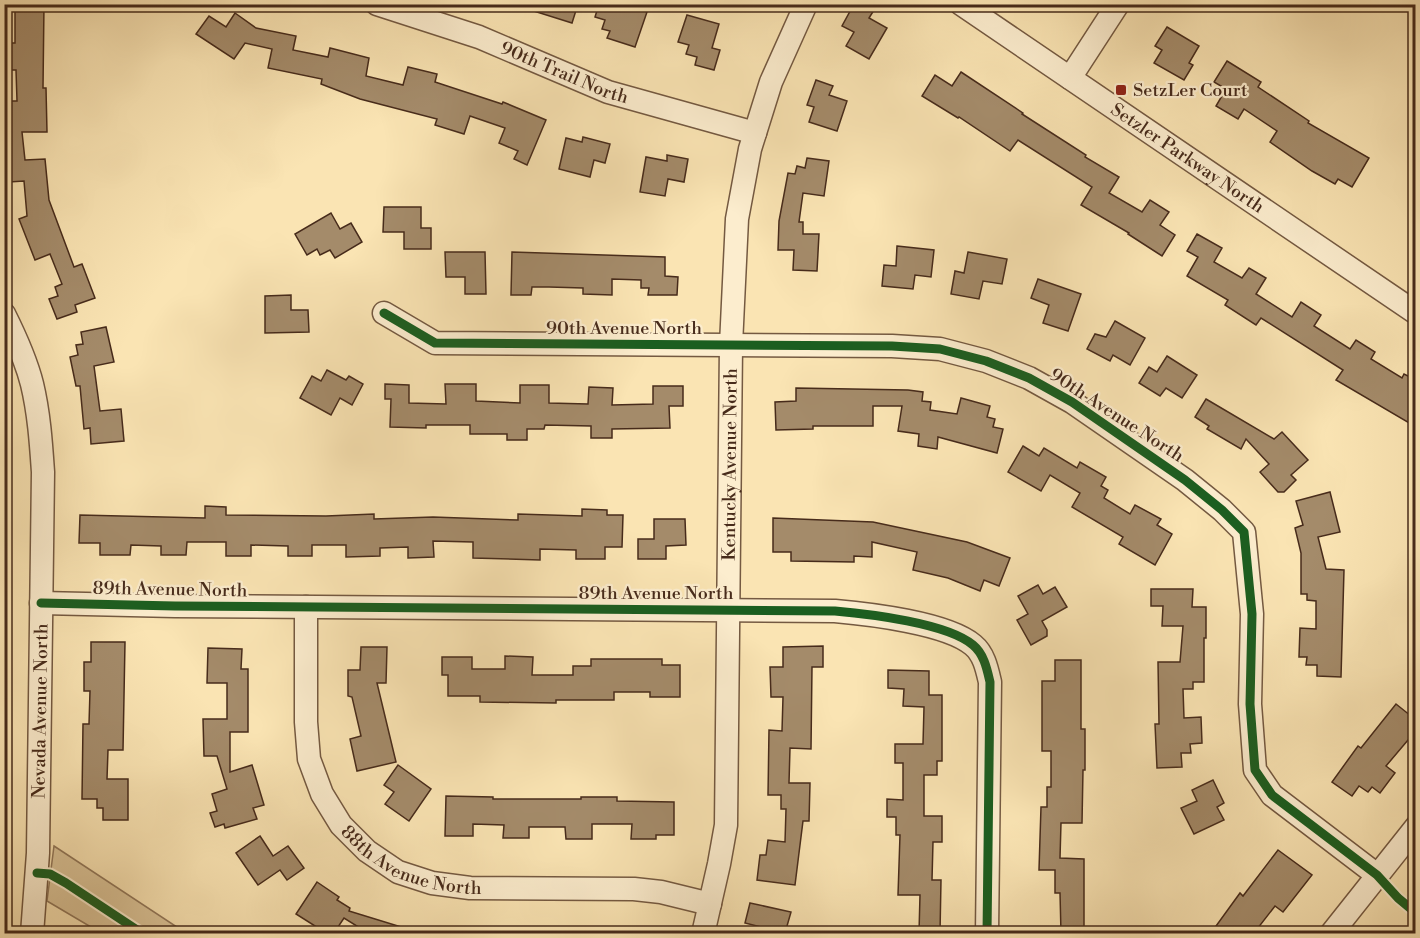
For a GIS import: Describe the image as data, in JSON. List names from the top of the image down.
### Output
{
  "streets": {
    "street": [
      "90th Trail North",
      "Setzler Parkway North",
      "90th Avenue North",
      "Kentucky Avenue North",
      "89th Avenue North",
      "Nevada Avenue North",
      "88th Avenue North"
    ]
  },
  "crossings": [
    ["90th Trail North", "Kentucky Avenue North"],
    ["90th Avenue North", "Kentucky Avenue North"],
    ["Kentucky Avenue North", "89th Avenue North"],
    ["Kentucky Avenue North", "88th Avenue North"],
    ["89th Avenue North", "Nevada Avenue North"],
    ["89th Avenue North", "88th Avenue North"]
  ],
  "places": {
    "transit": ["SetzLer Court"]
  }
}
